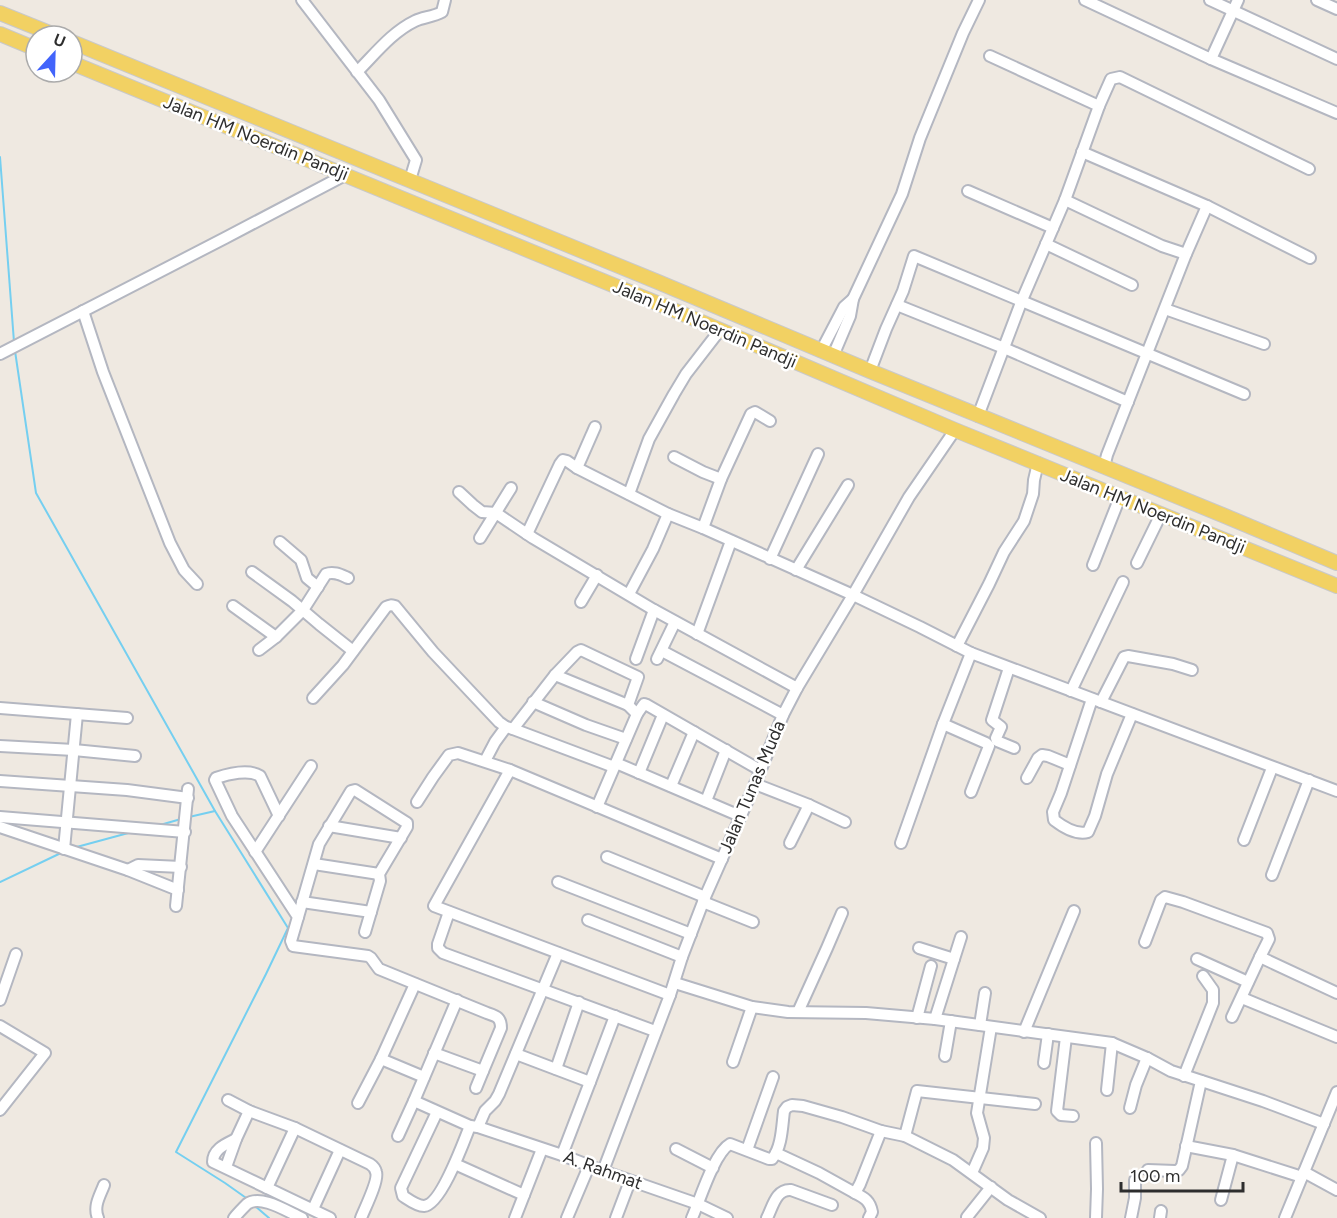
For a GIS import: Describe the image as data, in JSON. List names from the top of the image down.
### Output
{
  "streets": {
    "main road": ["Jalan HM Noerdin Pandji"],
    "street": ["Jalan Tunas Muda", "A. Rahmat"]
  },
  "crossings": [
    ["Jalan HM Noerdin Pandji", "Jalan Tunas Muda"],
    ["Jalan Tunas Muda", "A. Rahmat"]
  ],
  "scale_bar": "100 m",
  "north": "top"
}
